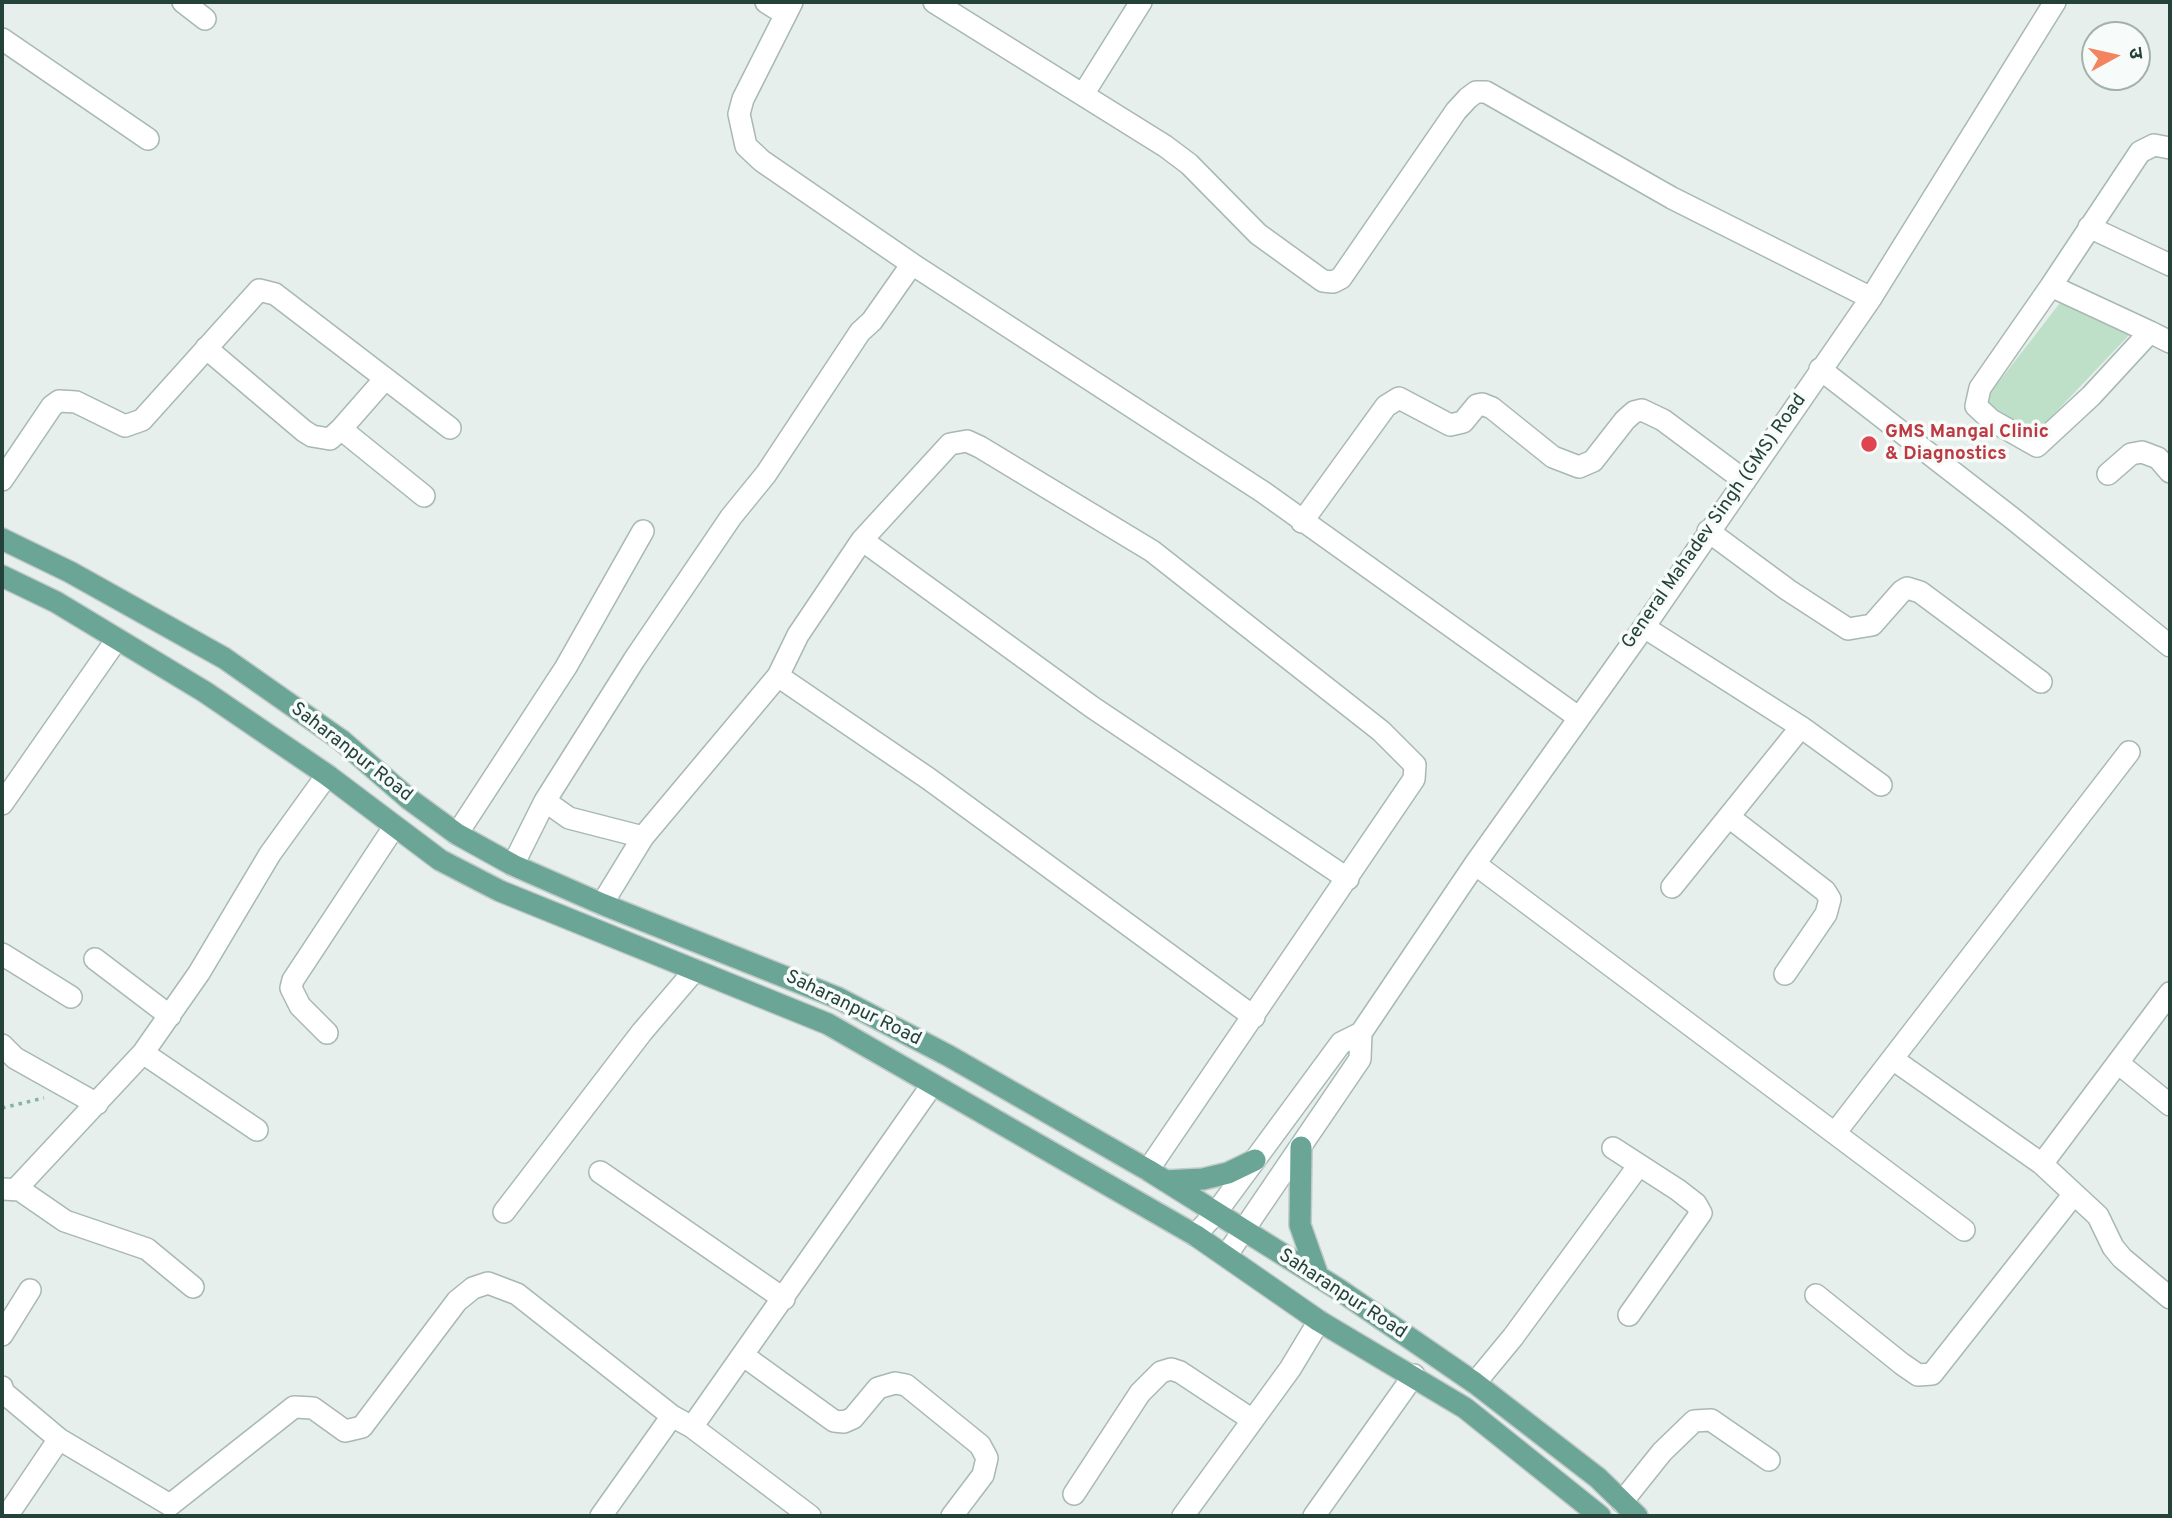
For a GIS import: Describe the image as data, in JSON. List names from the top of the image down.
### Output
{
  "streets": {
    "main road": ["Saharanpur Road"],
    "street": ["General Mahadev Singh (GMS) Road"]
  },
  "crossings": [
    ["General Mahadev Singh (GMS) Road", "Saharanpur Road"]
  ],
  "places": ["GMS Mangal Clinic & Diagnostics"],
  "north": "right"
}
